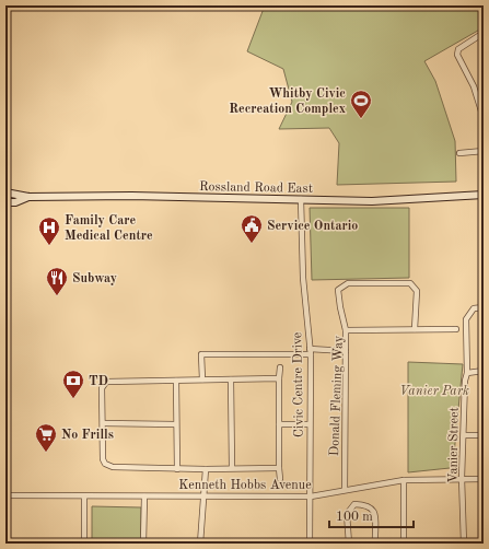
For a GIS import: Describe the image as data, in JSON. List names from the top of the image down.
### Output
{
  "streets": {
    "main road": ["Rossland Road East"],
    "street": [
      "Civic Centre Drive",
      "Donald Fleming Way",
      "Vanier Street",
      "Kenneth Hobbs Avenue"
    ]
  },
  "crossings": [
    ["Rossland Road East", "Civic Centre Drive"],
    ["Civic Centre Drive", "Kenneth Hobbs Avenue"],
    ["Donald Fleming Way", "Kenneth Hobbs Avenue"],
    ["Vanier Street", "Kenneth Hobbs Avenue"]
  ],
  "parks": ["Vanier Park"],
  "places": {
    "sports": ["Whitby Civic Recreation Complex"],
    "public building": ["Service Ontario"],
    "hospital": ["Family Care Medical Centre"],
    "restaurant": ["Subway"],
    "bank": ["TD"],
    "supermarket": ["No Frills"]
  },
  "scale_bar": "100 m"
}
